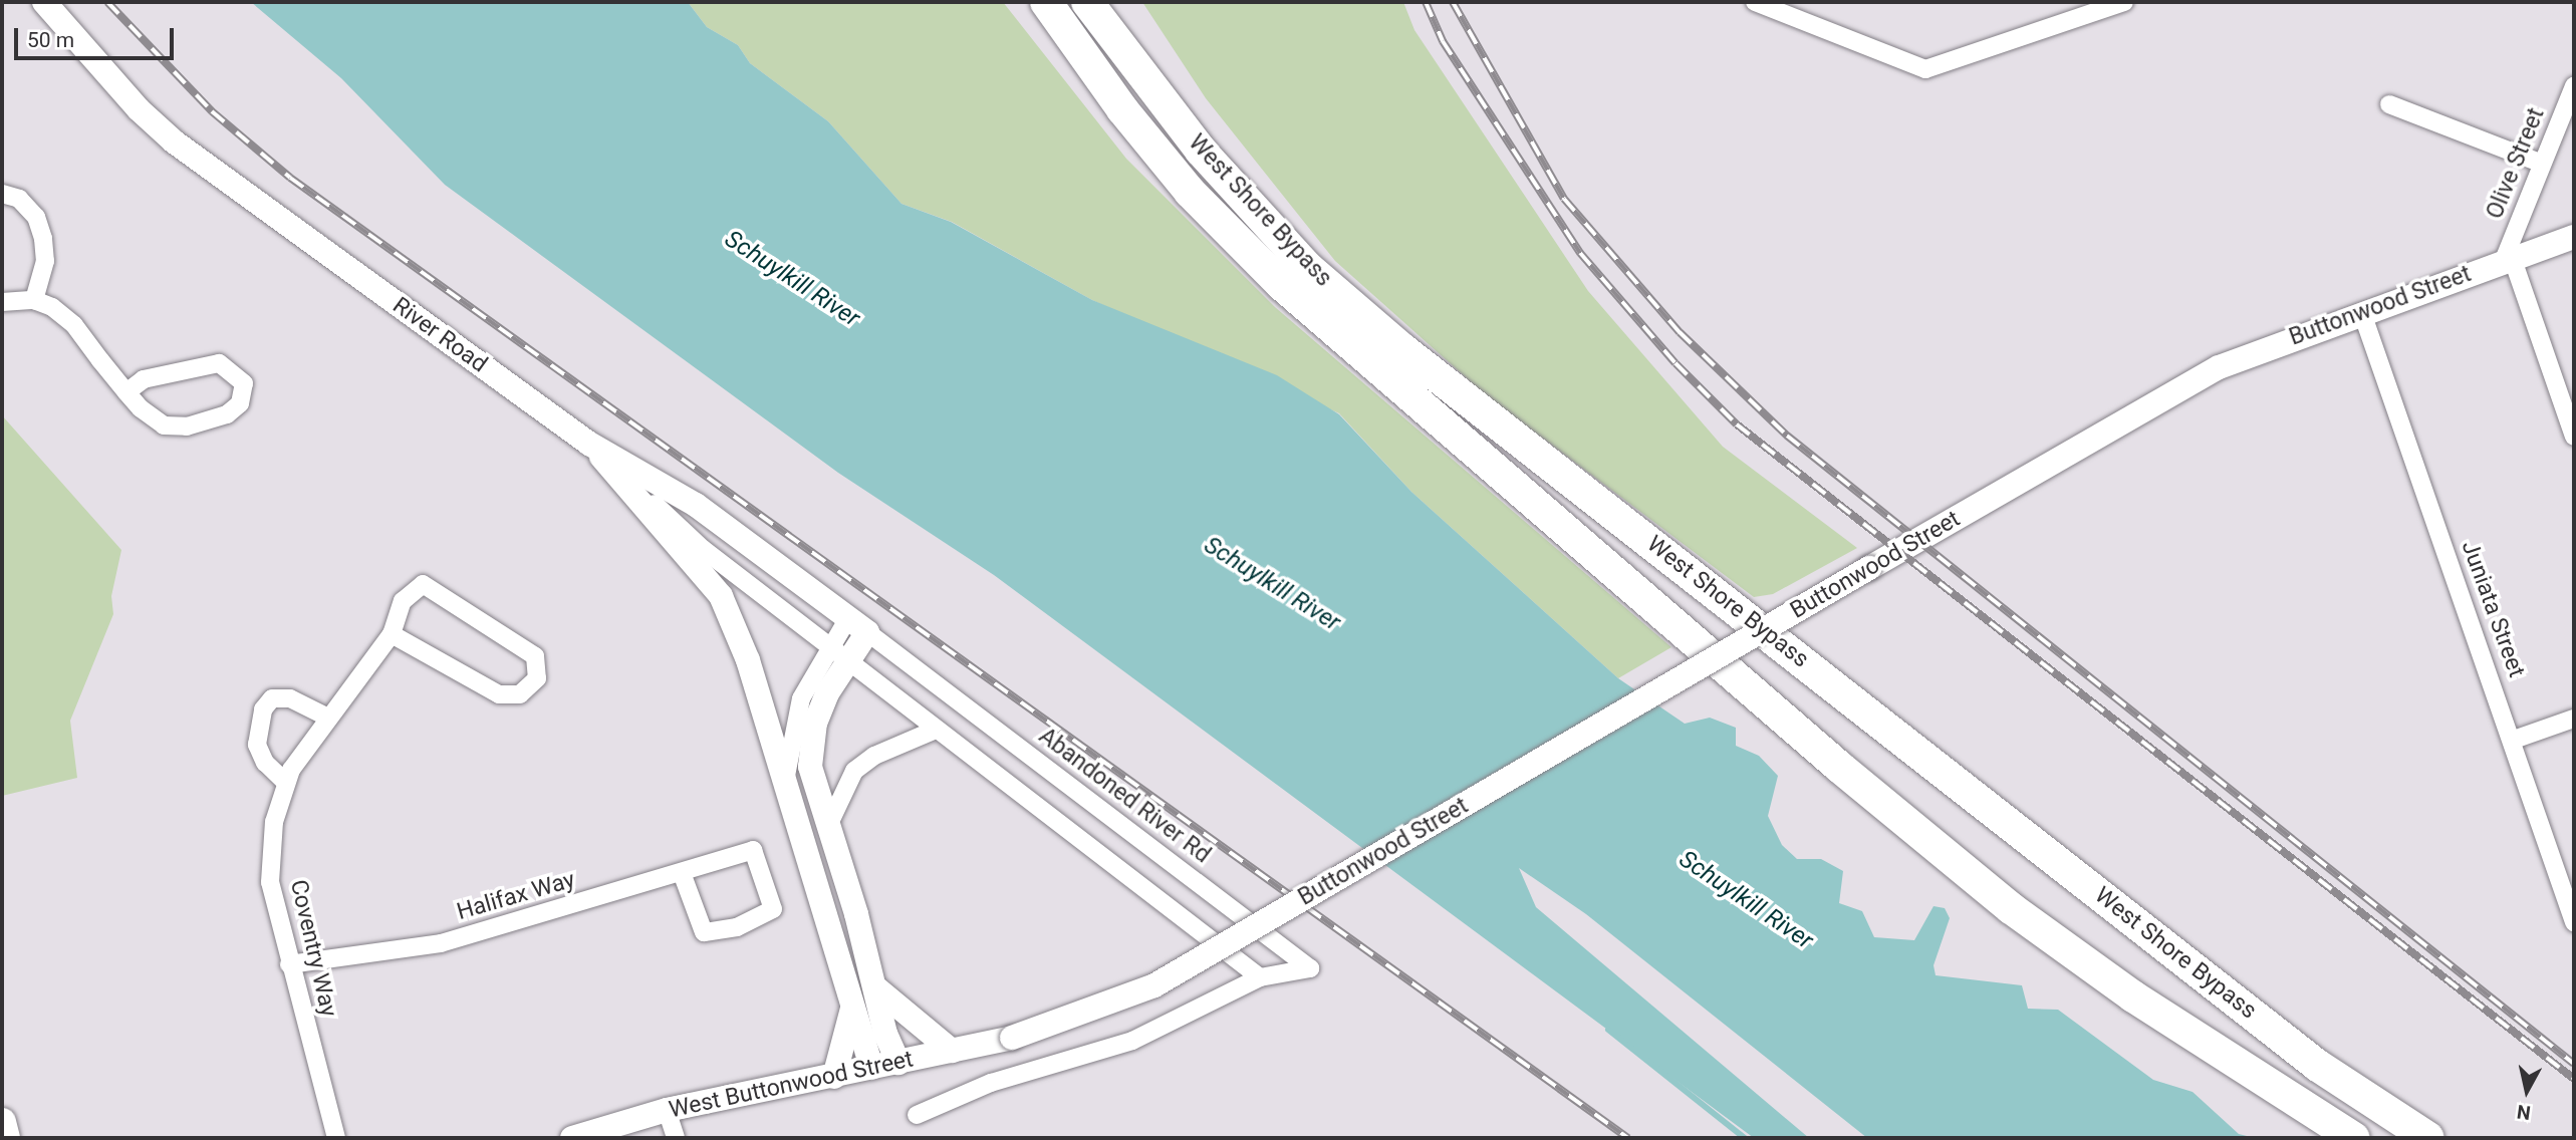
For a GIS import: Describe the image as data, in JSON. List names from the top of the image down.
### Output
{
  "streets": {
    "highway": ["West Shore Bypass"],
    "street": [
      "Olive Street",
      "Buttonwood Street",
      "River Road",
      "Juniata Street",
      "Abandoned River Rd",
      "Halifax Way",
      "Coventry Way",
      "West Buttonwood Street"
    ]
  },
  "crossings": [
    ["Olive Street", "Buttonwood Street"],
    ["Buttonwood Street", "Juniata Street"],
    ["Buttonwood Street", "West Buttonwood Street"],
    ["River Road", "Abandoned River Rd"],
    ["Halifax Way", "Coventry Way"]
  ],
  "water": ["Schuylkill River"],
  "scale_bar": "50 m",
  "north": "bottom"
}
